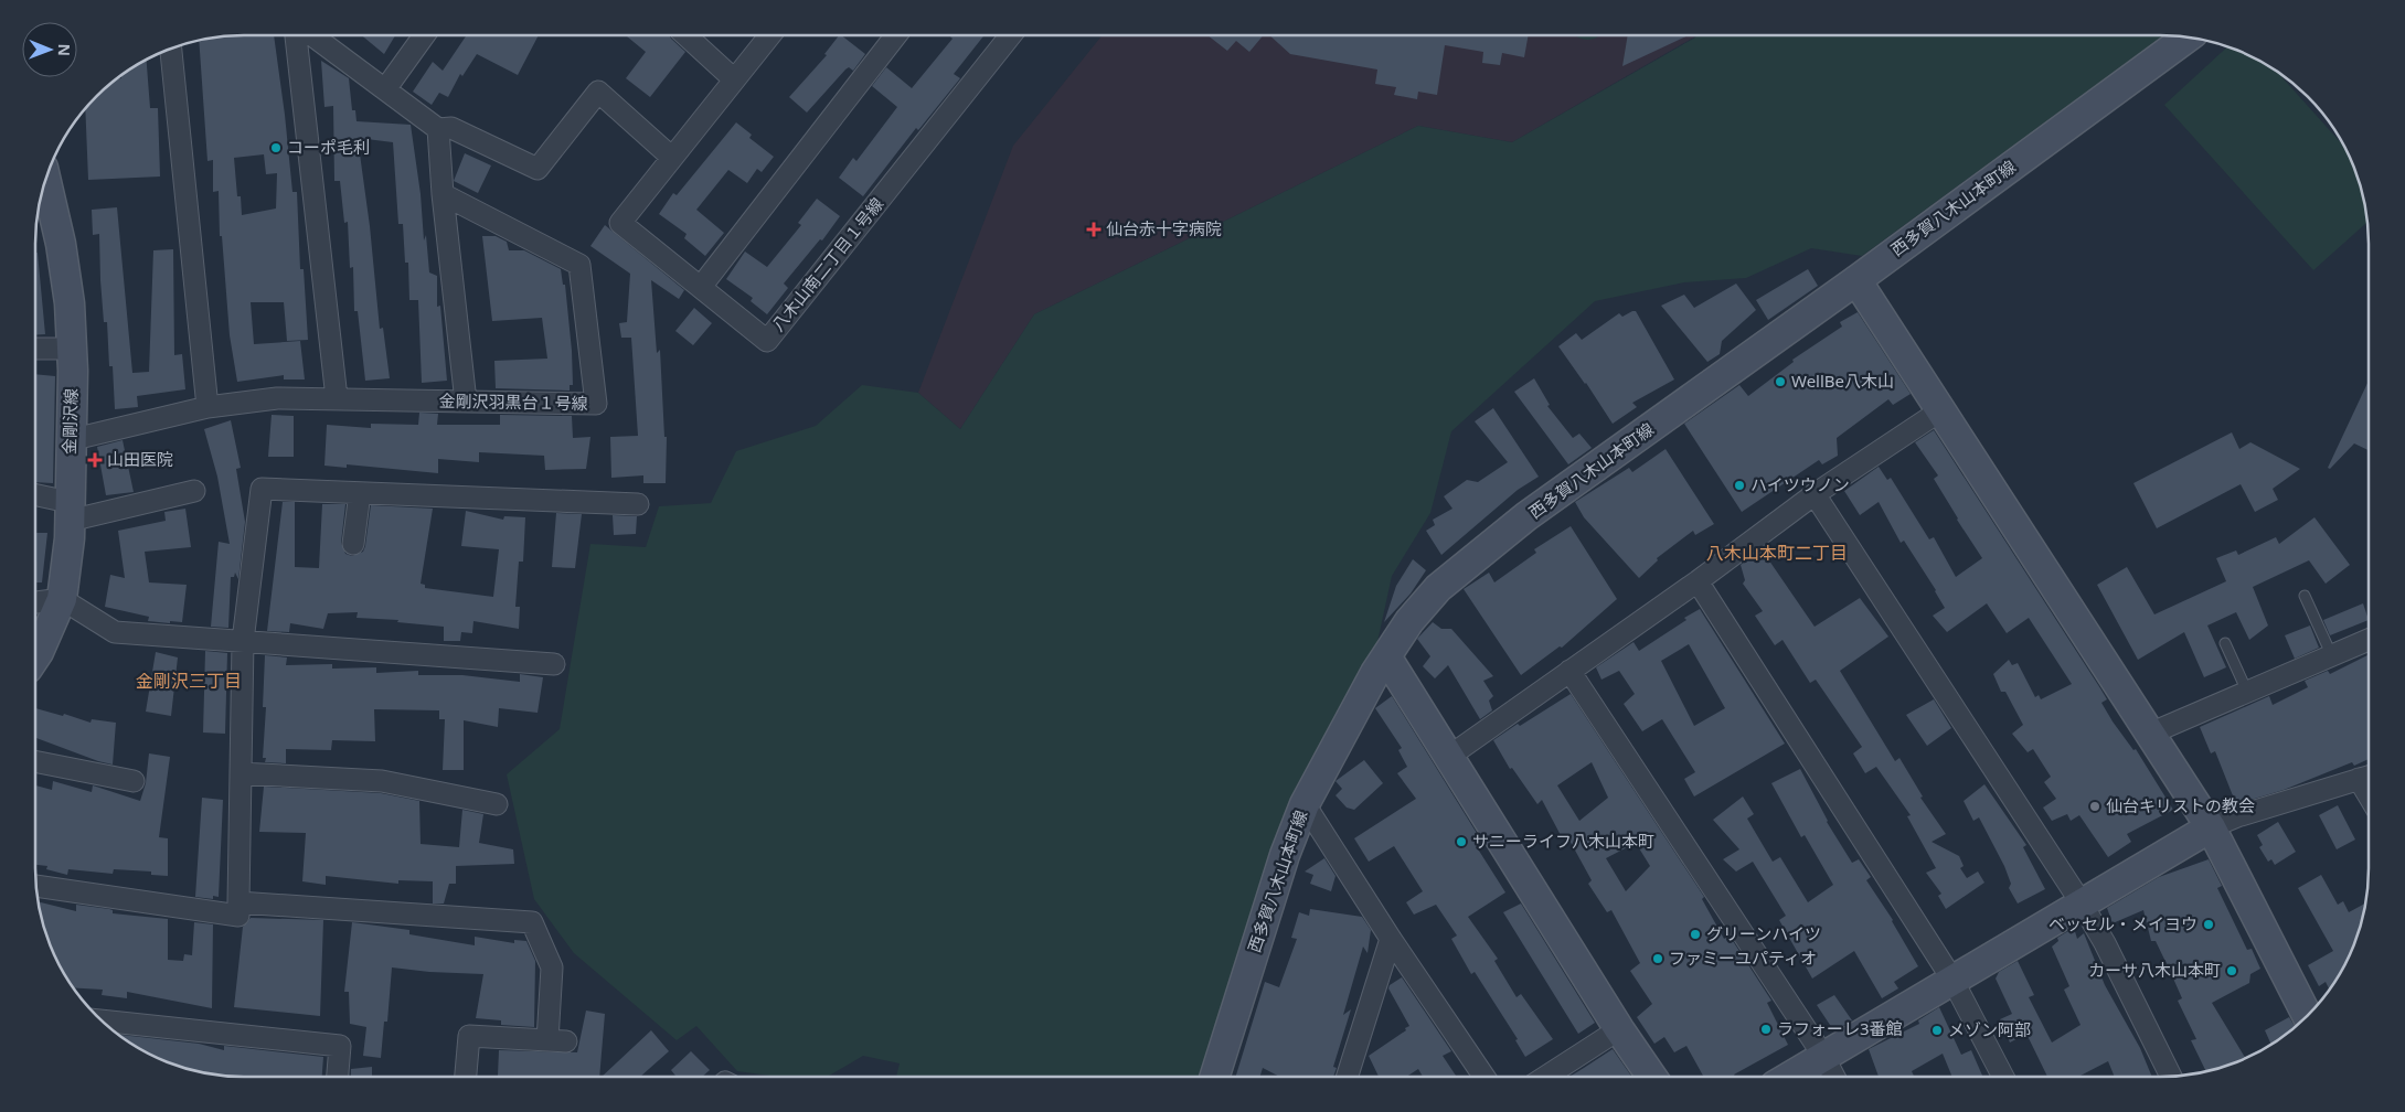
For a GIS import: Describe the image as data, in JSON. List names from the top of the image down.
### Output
{
  "streets": {
    "street": [
      "西多賀八木山本町線",
      "八木山南二丁目１号線",
      "金剛沢羽黒台１号線",
      "金剛沢線"
    ]
  },
  "crossings": [
    ["金剛沢羽黒台１号線", "金剛沢線"]
  ],
  "districts": ["八木山本町二丁目", "金剛沢三丁目"],
  "places": {
    "other": [
      "コーポ毛利",
      "WellBe八木山",
      "ハイツウノン",
      "仙台キリストの教会",
      "サニーライフ八木山本町",
      "ベッセル・メイヨウ",
      "グリーンハイツ",
      "ファミーユパティオ",
      "カーサ八木山本町",
      "ラフォーレ3番館",
      "メゾン阿部"
    ],
    "health": ["仙台赤十字病院", "山田医院"]
  },
  "north": "right"
}
